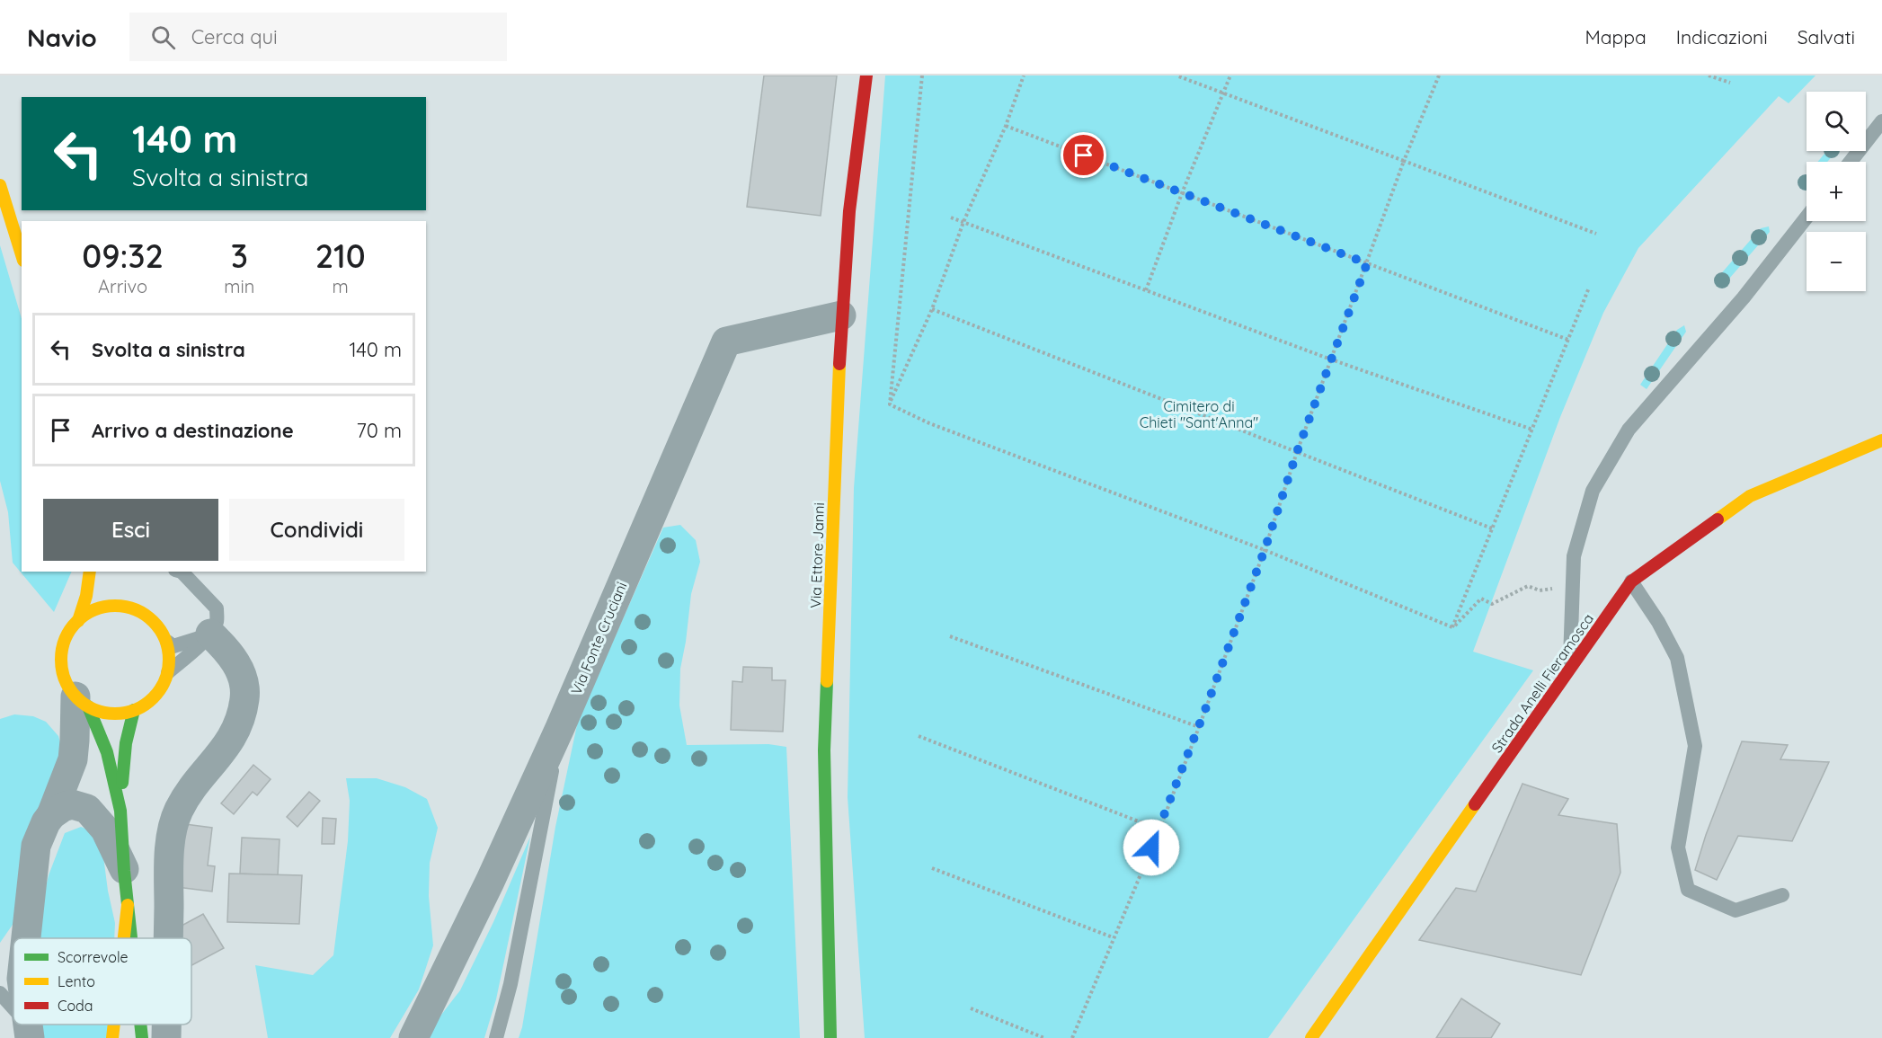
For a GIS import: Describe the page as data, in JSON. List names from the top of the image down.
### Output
{
  "streets": {
    "main road": ["Via Ettore Janni", "Strada Anelli Fieramosca"],
    "street": ["Via Fonte Cruciani"]
  },
  "crossings": [
    ["Via Ettore Janni", "Via Fonte Cruciani"]
  ],
  "parks": ["Cimitero di Chieti \"Sant'Anna\""],
  "legend": ["Scorrevole", "Lento", "Coda"],
  "page": {
    "header": "Navio",
    "search": "Cerca qui",
    "nav": ["Mappa", "Indicazioni", "Salvati"],
    "map_buttons": ["+", "−"],
    "turn": ["140 m", "Svolta a sinistra"],
    "eta": [
      "09:32",
      "Arrivo",
      "3",
      "min",
      "210",
      "m"
    ],
    "list": [
      {
        "name": "Svolta a sinistra",
        "value": "140 m"
      },
      {
        "name": "Arrivo a destinazione",
        "value": "70 m"
      }
    ],
    "buttons": ["Esci", "Condividi"]
  }
}
